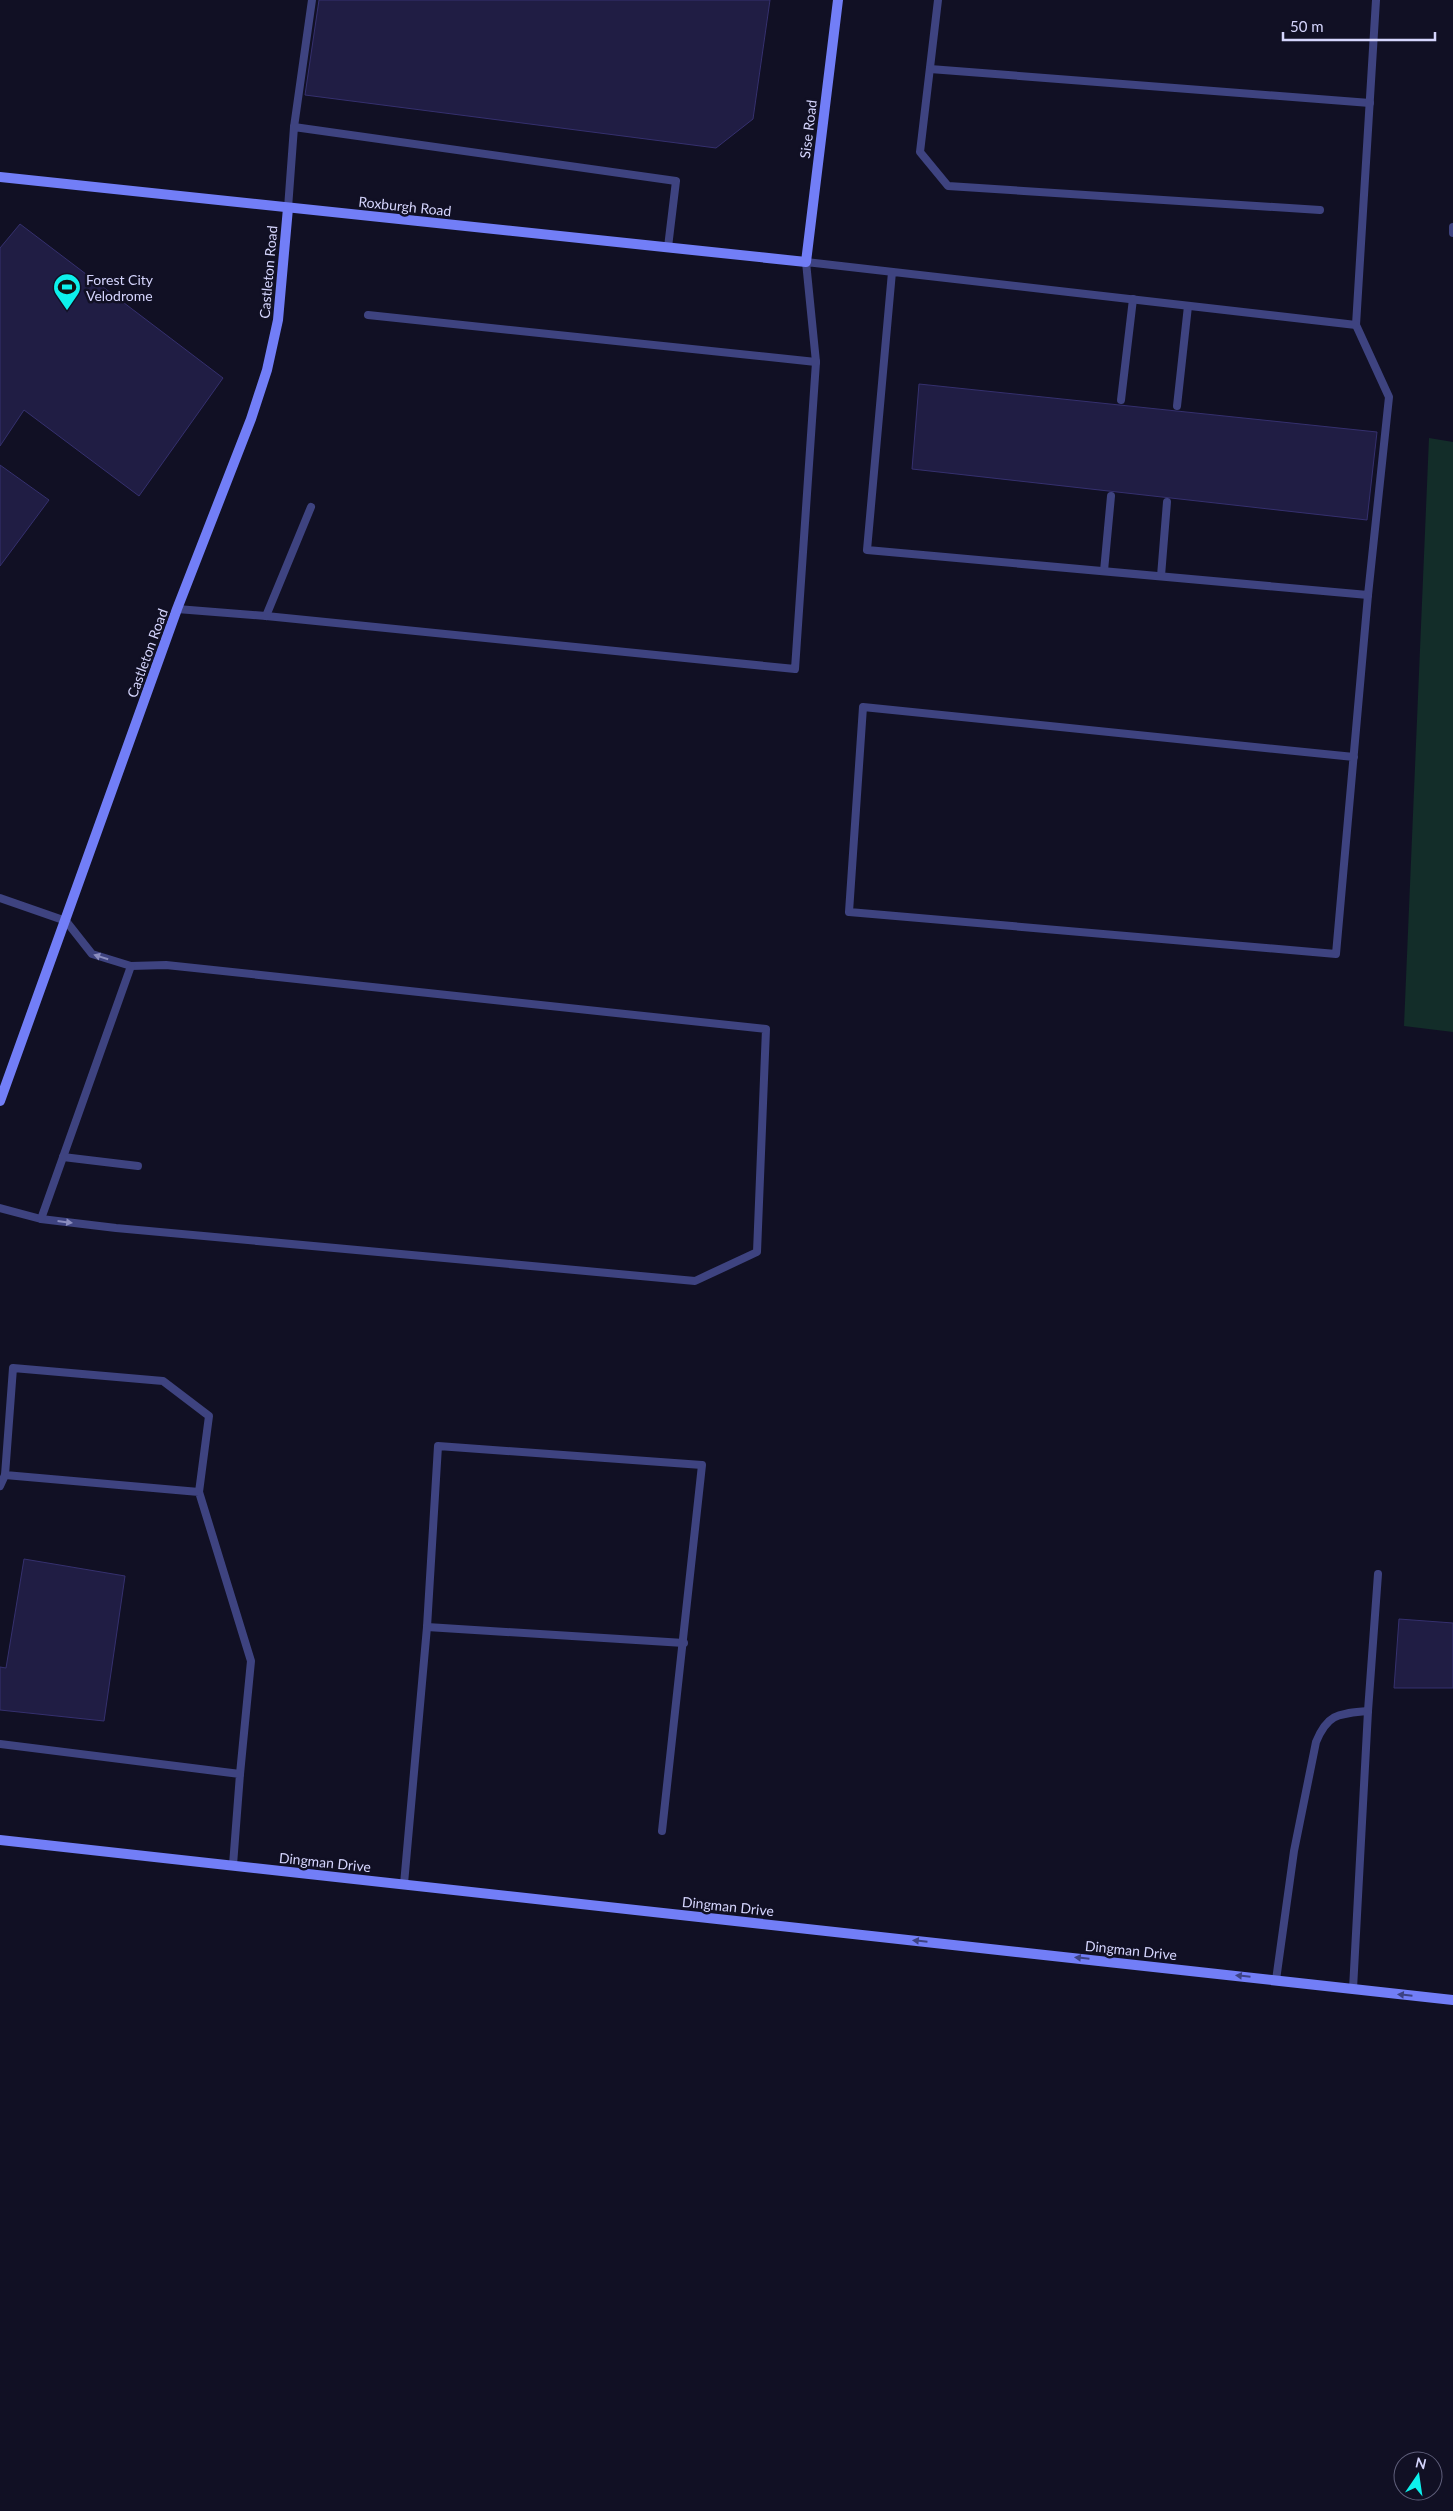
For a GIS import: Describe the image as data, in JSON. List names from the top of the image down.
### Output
{
  "streets": {
    "street": [
      "Sise Road",
      "Roxburgh Road",
      "Castleton Road",
      "Dingman Drive"
    ]
  },
  "crossings": [
    ["Sise Road", "Roxburgh Road"],
    ["Roxburgh Road", "Castleton Road"]
  ],
  "one_way": ["Dingman Drive"],
  "places": {
    "sports": ["Forest City Velodrome"]
  },
  "scale_bar": "50 m",
  "north": "top"
}
